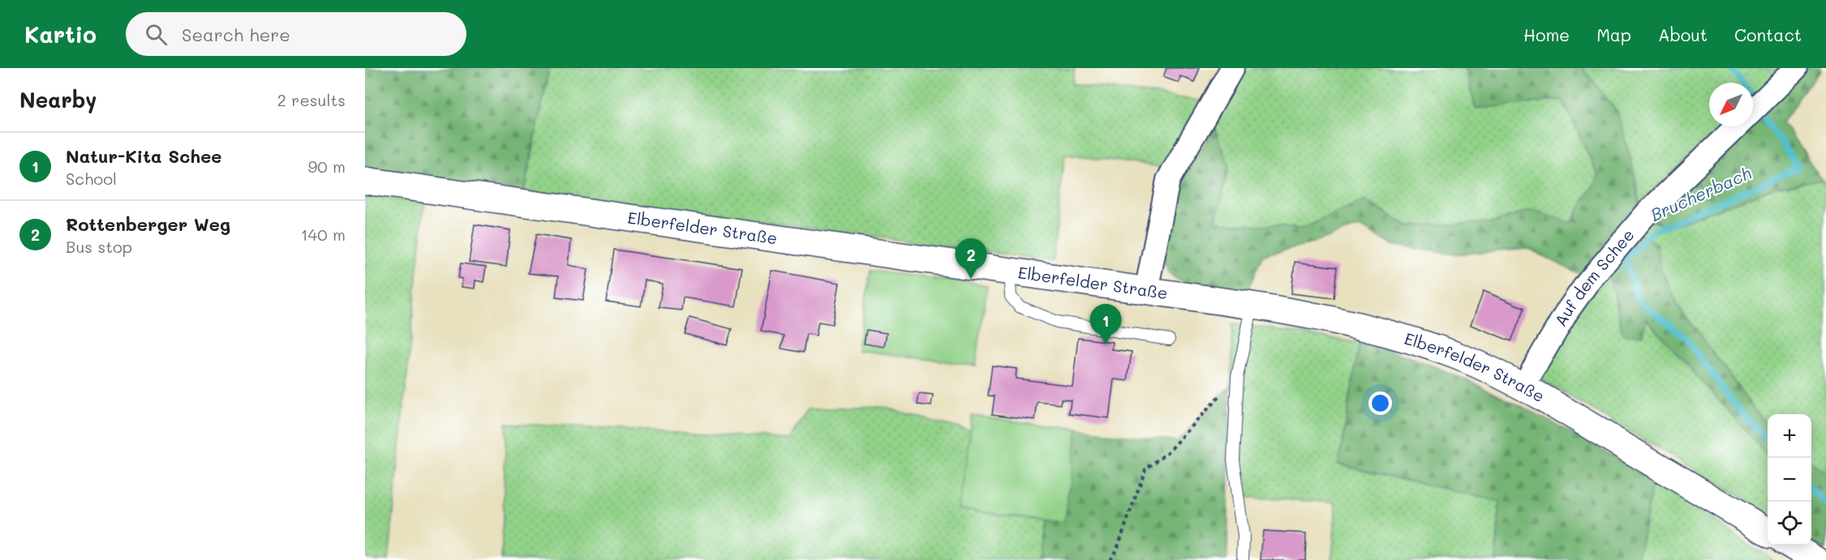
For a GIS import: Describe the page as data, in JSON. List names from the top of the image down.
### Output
{
  "streets": {
    "main road": ["Elberfelder Straße"],
    "street": ["Auf dem Schee"]
  },
  "crossings": [
    ["Elberfelder Straße", "Auf dem Schee"]
  ],
  "water": ["Brucherbach"],
  "north": "bottom left",
  "page": {
    "header": "Kartio",
    "search": "Search here",
    "nav": [
      "Home",
      "Map",
      "About",
      "Contact"
    ],
    "heading": ["Nearby", "2 results"],
    "list": [
      {
        "mark": "1",
        "name": "Natur-Kita Schee",
        "note": "School",
        "value": "90 m"
      },
      {
        "mark": "2",
        "name": "Rottenberger Weg",
        "note": "Bus stop",
        "value": "140 m"
      }
    ],
    "pins": ["2", "1"],
    "map_buttons": ["+", "−"]
  }
}
